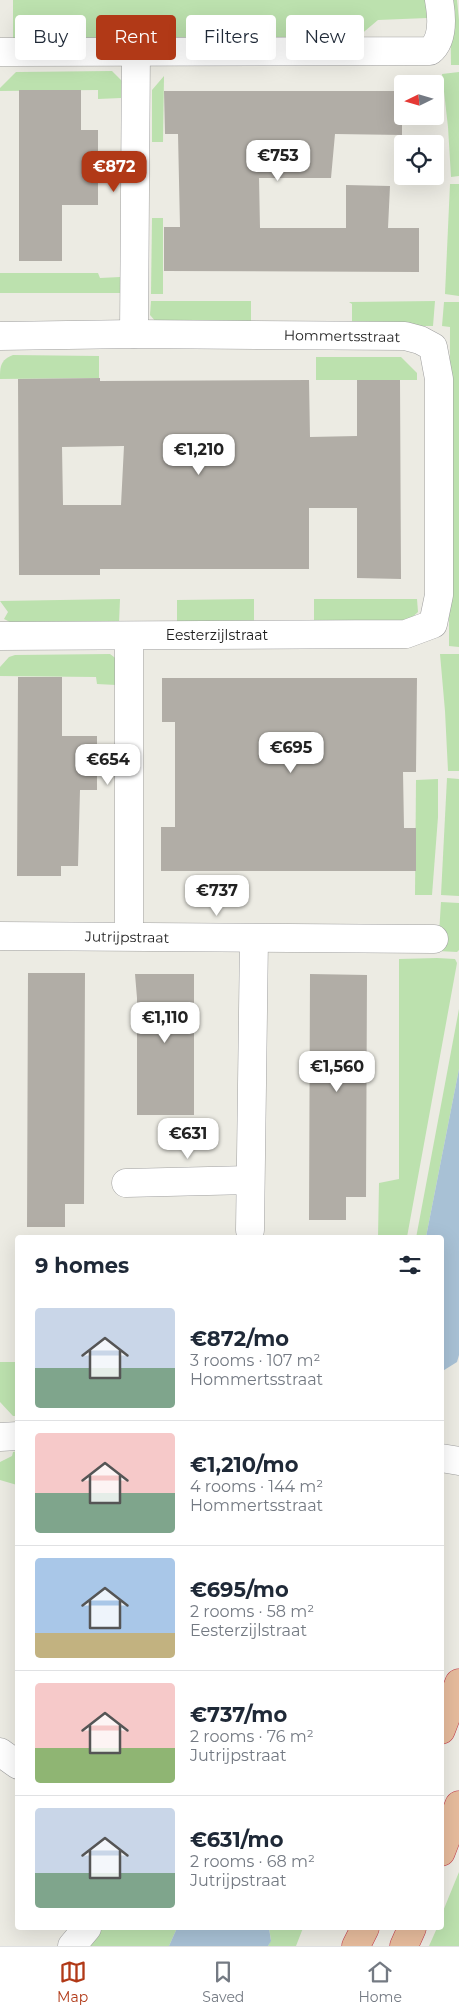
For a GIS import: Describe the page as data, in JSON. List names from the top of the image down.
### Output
{
  "streets": {
    "street": ["Hommertsstraat", "Eesterzijlstraat", "Jutrijpstraat"]
  },
  "crossings": [
    ["Hommertsstraat", "Eesterzijlstraat"]
  ],
  "north": "left",
  "page": {
    "chip": [
      "Buy",
      "Rent",
      "Filters",
      "New"
    ],
    "price": [
      "€753",
      "€872",
      "€1,210",
      "€695",
      "€654",
      "€737",
      "€1,110",
      "€1,560",
      "€631"
    ],
    "heading": "9 homes",
    "list": [
      {
        "name": "€872/mo",
        "note": "3 rooms · 107 m² · Hommertsstraat"
      },
      {
        "name": "€1,210/mo",
        "note": "4 rooms · 144 m² · Hommertsstraat"
      },
      {
        "name": "€695/mo",
        "note": "2 rooms · 58 m² · Eesterzijlstraat"
      },
      {
        "name": "€737/mo",
        "note": "2 rooms · 76 m² · Jutrijpstraat"
      },
      {
        "name": "€631/mo",
        "note": "2 rooms · 68 m² · Jutrijpstraat"
      }
    ],
    "tabs": ["Map", "Saved", "Home"]
  }
}
